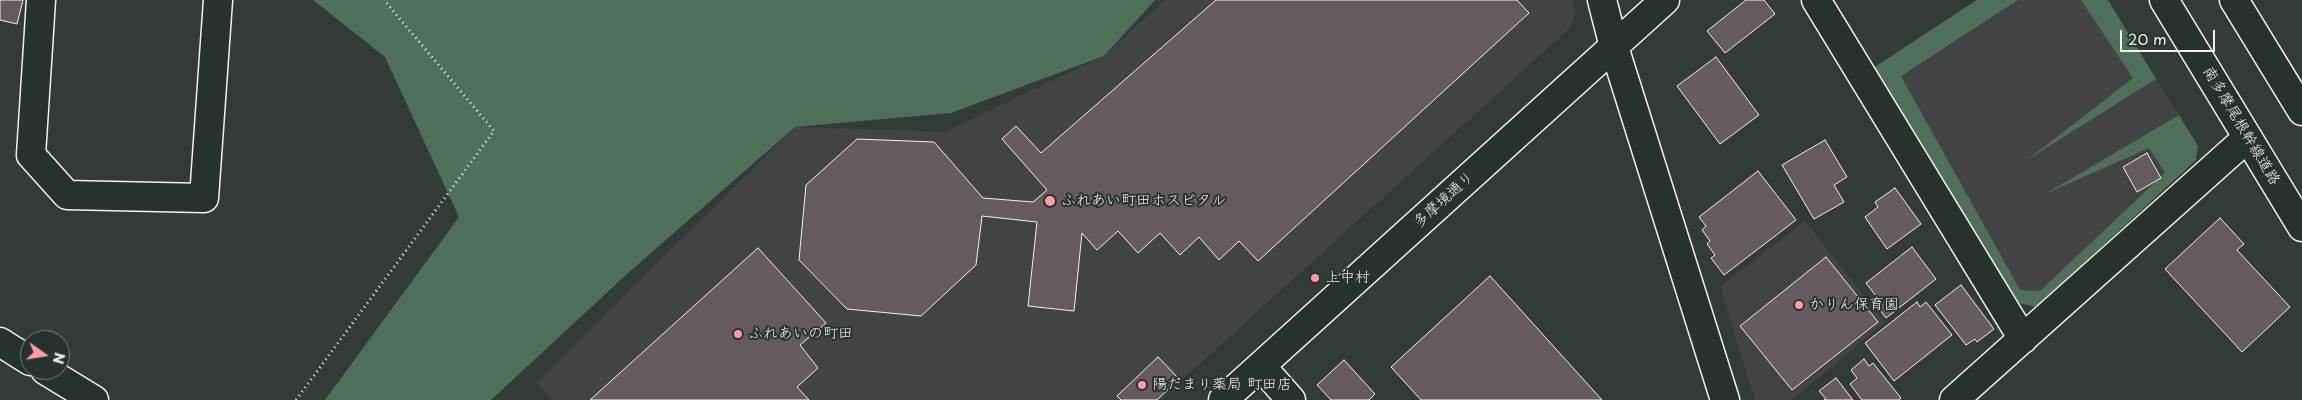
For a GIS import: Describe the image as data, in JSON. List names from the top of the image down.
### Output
{
  "streets": {
    "street": ["南多摩尾根幹線道路", "多摩境通り"]
  },
  "places": [
    "ふれあい町田ホスピタル",
    "上中村",
    "かりん保育園",
    "ふれあいの町田",
    "陽だまり薬局 町田店"
  ],
  "scale_bar": "20 m",
  "north": "right"
}
